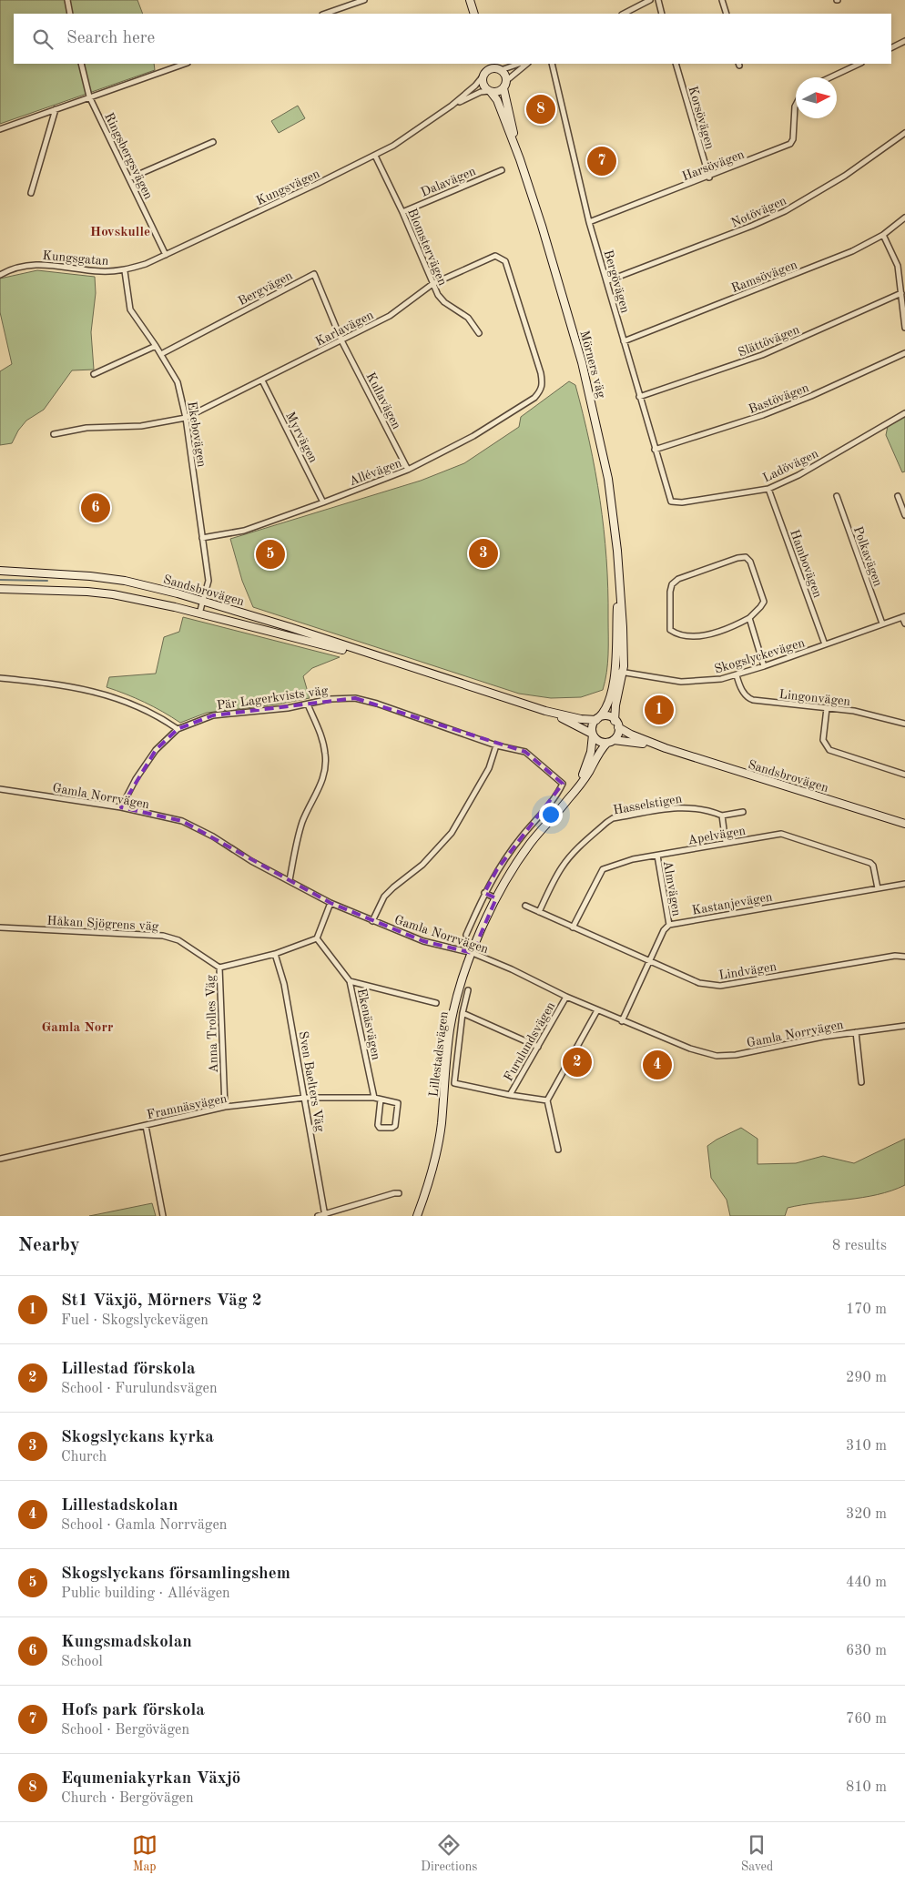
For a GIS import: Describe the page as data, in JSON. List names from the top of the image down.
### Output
{
  "streets": {
    "main road": ["Mörners väg", "Sandsbrovägen", "Lillestadsvägen"],
    "street": [
      "Korsövägen",
      "Ringsbergsvägen",
      "Harsövägen",
      "Dalavägen",
      "Kungsvägen",
      "Notövägen",
      "Blomstervägen",
      "Kungsgatan",
      "Ramsövägen",
      "Bergövägen",
      "Bergvägen",
      "Karlavägen",
      "Slättövägen",
      "Bastövägen",
      "Kullavägen",
      "Ekebovägen",
      "Myrvägen",
      "Ladövägen",
      "Allévägen",
      "Polkavägen",
      "Hambovägen",
      "Skogslyckevägen",
      "Pär Lagerkvists väg",
      "Lingonvägen",
      "Gamla Norrvägen",
      "Hasselstigen",
      "Apelvägen",
      "Almvägen",
      "Kastanjevägen",
      "Håkan Sjögrens väg",
      "Lindvägen",
      "Anna Trolles Väg",
      "Ekenäsvägen",
      "Furulundsvägen",
      "Sven Baelters Väg",
      "Framnäsvägen"
    ]
  },
  "crossings": [
    ["Korsövägen", "Harsövägen"],
    ["Ringsbergsvägen", "Kungsvägen"],
    ["Harsövägen", "Bergövägen"],
    ["Dalavägen", "Blomstervägen"],
    ["Kungsvägen", "Blomstervägen"],
    ["Kungsvägen", "Kungsgatan"],
    ["Kungsvägen", "Mörners väg"],
    ["Kungsvägen", "Ekebovägen"],
    ["Notövägen", "Bergövägen"],
    ["Blomstervägen", "Karlavägen"],
    ["Kungsgatan", "Ekebovägen"],
    ["Ramsövägen", "Bergövägen"],
    ["Bergövägen", "Slättövägen"],
    ["Bergövägen", "Bastövägen"],
    ["Bergövägen", "Ladövägen"],
    ["Bergvägen", "Karlavägen"],
    ["Bergvägen", "Kullavägen"],
    ["Bergvägen", "Ekebovägen"],
    ["Karlavägen", "Kullavägen"],
    ["Karlavägen", "Ekebovägen"],
    ["Karlavägen", "Myrvägen"],
    ["Karlavägen", "Allévägen"],
    ["Mörners väg", "Sandsbrovägen"],
    ["Mörners väg", "Skogslyckevägen"],
    ["Mörners väg", "Lillestadsvägen"],
    ["Kullavägen", "Allévägen"],
    ["Ekebovägen", "Allévägen"],
    ["Ekebovägen", "Sandsbrovägen"],
    ["Myrvägen", "Allévägen"],
    ["Ladövägen", "Hambovägen"],
    ["Polkavägen", "Skogslyckevägen"],
    ["Hambovägen", "Skogslyckevägen"],
    ["Sandsbrovägen", "Lillestadsvägen"],
    ["Skogslyckevägen", "Lingonvägen"],
    ["Gamla Norrvägen", "Furulundsvägen"],
    ["Gamla Norrvägen", "Lillestadsvägen"],
    ["Hasselstigen", "Lindvägen"],
    ["Apelvägen", "Almvägen"],
    ["Apelvägen", "Kastanjevägen"],
    ["Apelvägen", "Lindvägen"],
    ["Almvägen", "Kastanjevägen"],
    ["Håkan Sjögrens väg", "Anna Trolles Väg"],
    ["Anna Trolles Väg", "Framnäsvägen"],
    ["Ekenäsvägen", "Framnäsvägen"],
    ["Furulundsvägen", "Lillestadsvägen"],
    ["Sven Baelters Väg", "Framnäsvägen"]
  ],
  "districts": ["Hovskulle", "Gamla Norr"],
  "north": "right",
  "page": {
    "search": "Search here",
    "pins": [
      "8",
      "7",
      "6",
      "3",
      "5",
      "1",
      "2",
      "4"
    ],
    "heading": ["Nearby", "8 results"],
    "list": [
      {
        "mark": "1",
        "name": "St1 Växjö, Mörners Väg 2",
        "note": "Fuel · Skogslyckevägen",
        "value": "170 m"
      },
      {
        "mark": "2",
        "name": "Lillestad förskola",
        "note": "School · Furulundsvägen",
        "value": "290 m"
      },
      {
        "mark": "3",
        "name": "Skogslyckans kyrka",
        "note": "Church",
        "value": "310 m"
      },
      {
        "mark": "4",
        "name": "Lillestadskolan",
        "note": "School · Gamla Norrvägen",
        "value": "320 m"
      },
      {
        "mark": "5",
        "name": "Skogslyckans församlingshem",
        "note": "Public building · Allévägen",
        "value": "440 m"
      },
      {
        "mark": "6",
        "name": "Kungsmadskolan",
        "note": "School",
        "value": "630 m"
      },
      {
        "mark": "7",
        "name": "Hofs park förskola",
        "note": "School · Bergövägen",
        "value": "760 m"
      },
      {
        "mark": "8",
        "name": "Equmeniakyrkan Växjö",
        "note": "Church · Bergövägen",
        "value": "810 m"
      }
    ],
    "nav": ["Map", "Directions", "Saved"]
  }
}
